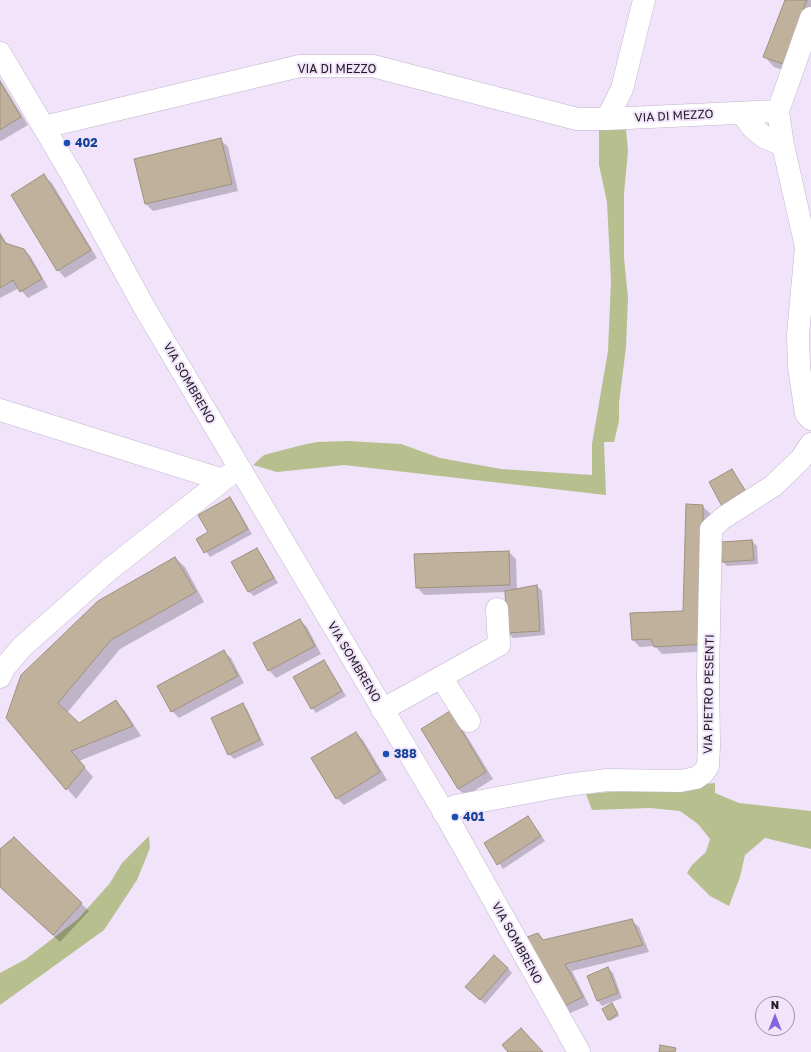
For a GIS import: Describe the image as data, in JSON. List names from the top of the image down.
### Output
{
  "streets": {
    "street": ["VIA DI MEZZO", "VIA SOMBRENO", "VIA PIETRO PESENTI"]
  },
  "crossings": [
    ["VIA DI MEZZO", "VIA SOMBRENO"],
    ["VIA SOMBRENO", "VIA PIETRO PESENTI"]
  ],
  "places": ["402", "388", "401"],
  "north": "top"
}
